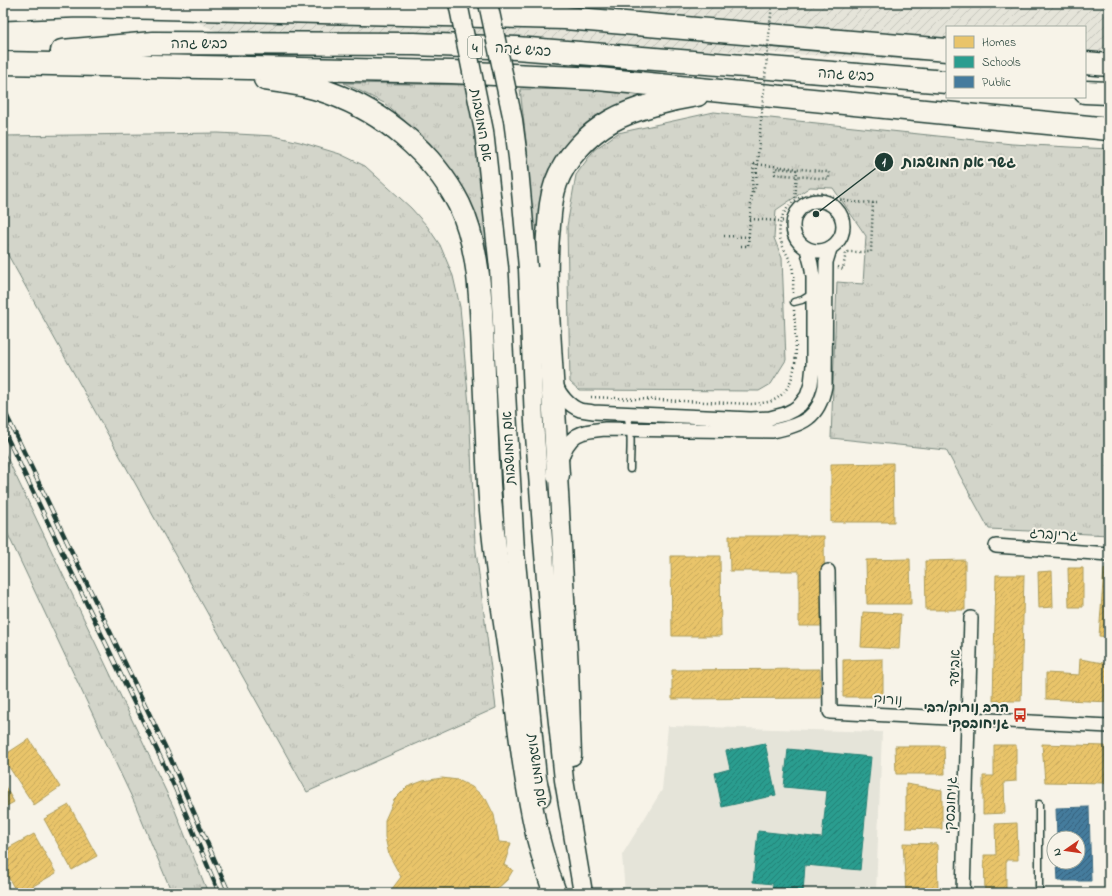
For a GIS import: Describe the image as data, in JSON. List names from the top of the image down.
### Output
{
  "streets": {
    "highway": ["כביש גהה", "4"],
    "main road": ["אם המושבות"],
    "street": [
      "גרינברג",
      "אביעד",
      "נורוק",
      "גניחובסקי"
    ]
  },
  "crossings": [
    ["אביעד", "נורוק"],
    ["אביעד", "גניחובסקי"],
    ["נורוק", "גניחובסקי"]
  ],
  "places": {
    "other": ["גשר אם המושבות"],
    "bus stop": ["הרב נורוק/רבי גניחובסקי"]
  },
  "legend": ["Homes", "Schools", "Public"],
  "north": "left"
}
